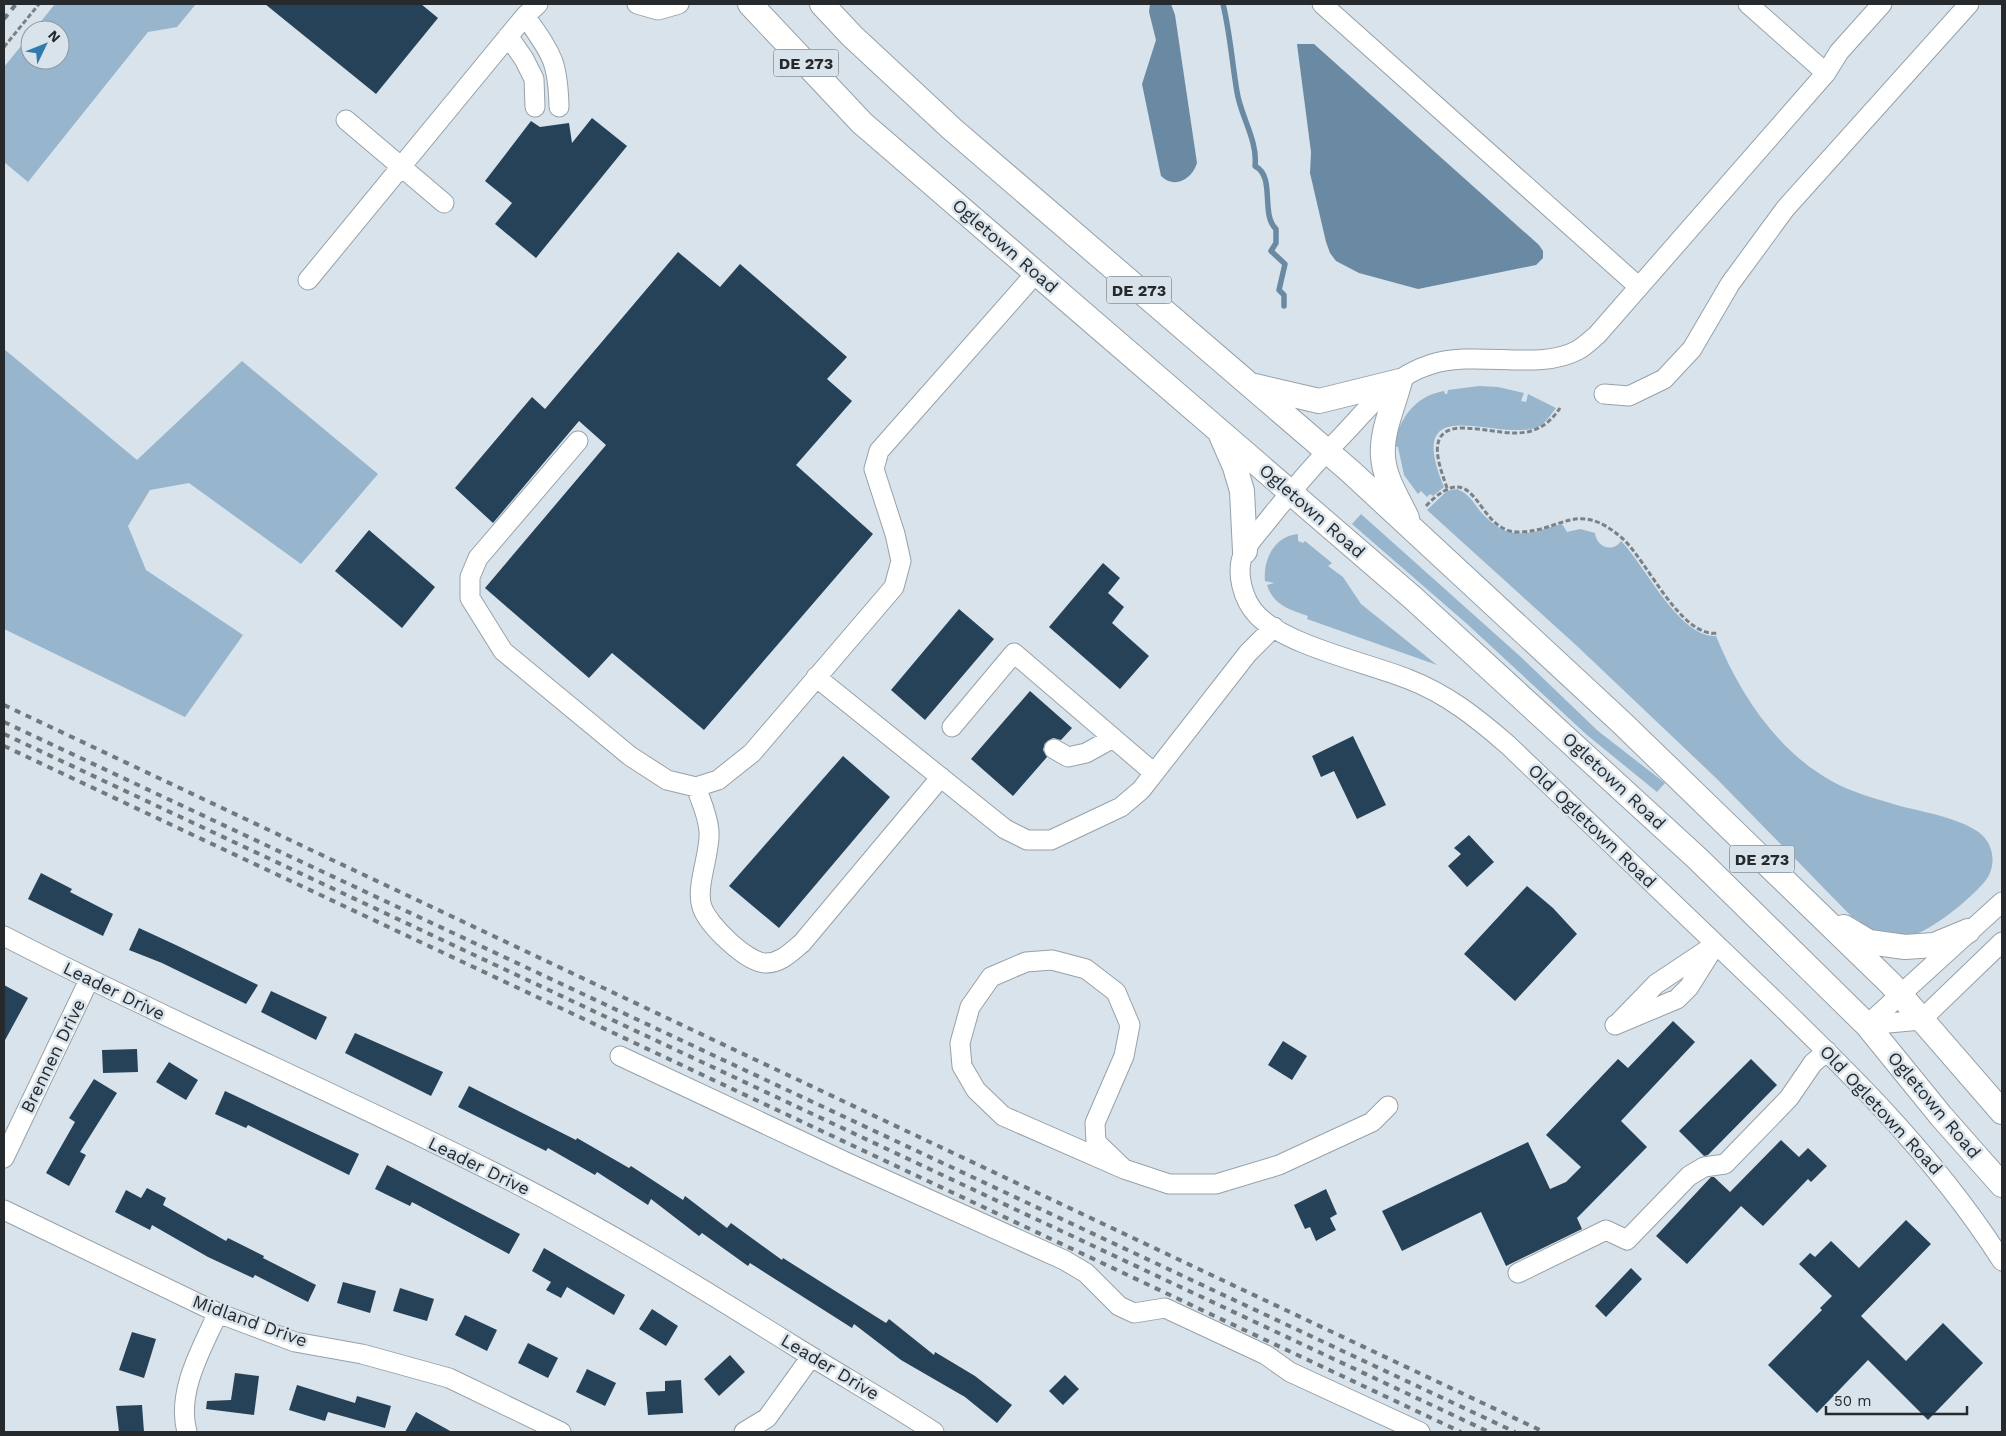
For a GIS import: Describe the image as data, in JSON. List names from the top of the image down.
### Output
{
  "streets": {
    "main road": ["DE 273", "Ogletown Road"],
    "street": [
      "Old Ogletown Road",
      "Leader Drive",
      "Brennen Drive",
      "Midland Drive"
    ]
  },
  "crossings": [
    ["DE 273", "Ogletown Road"],
    ["DE 273", "Old Ogletown Road"],
    ["Ogletown Road", "Old Ogletown Road"],
    ["Leader Drive", "Brennen Drive"]
  ],
  "scale_bar": "50 m",
  "north": "top right"
}
